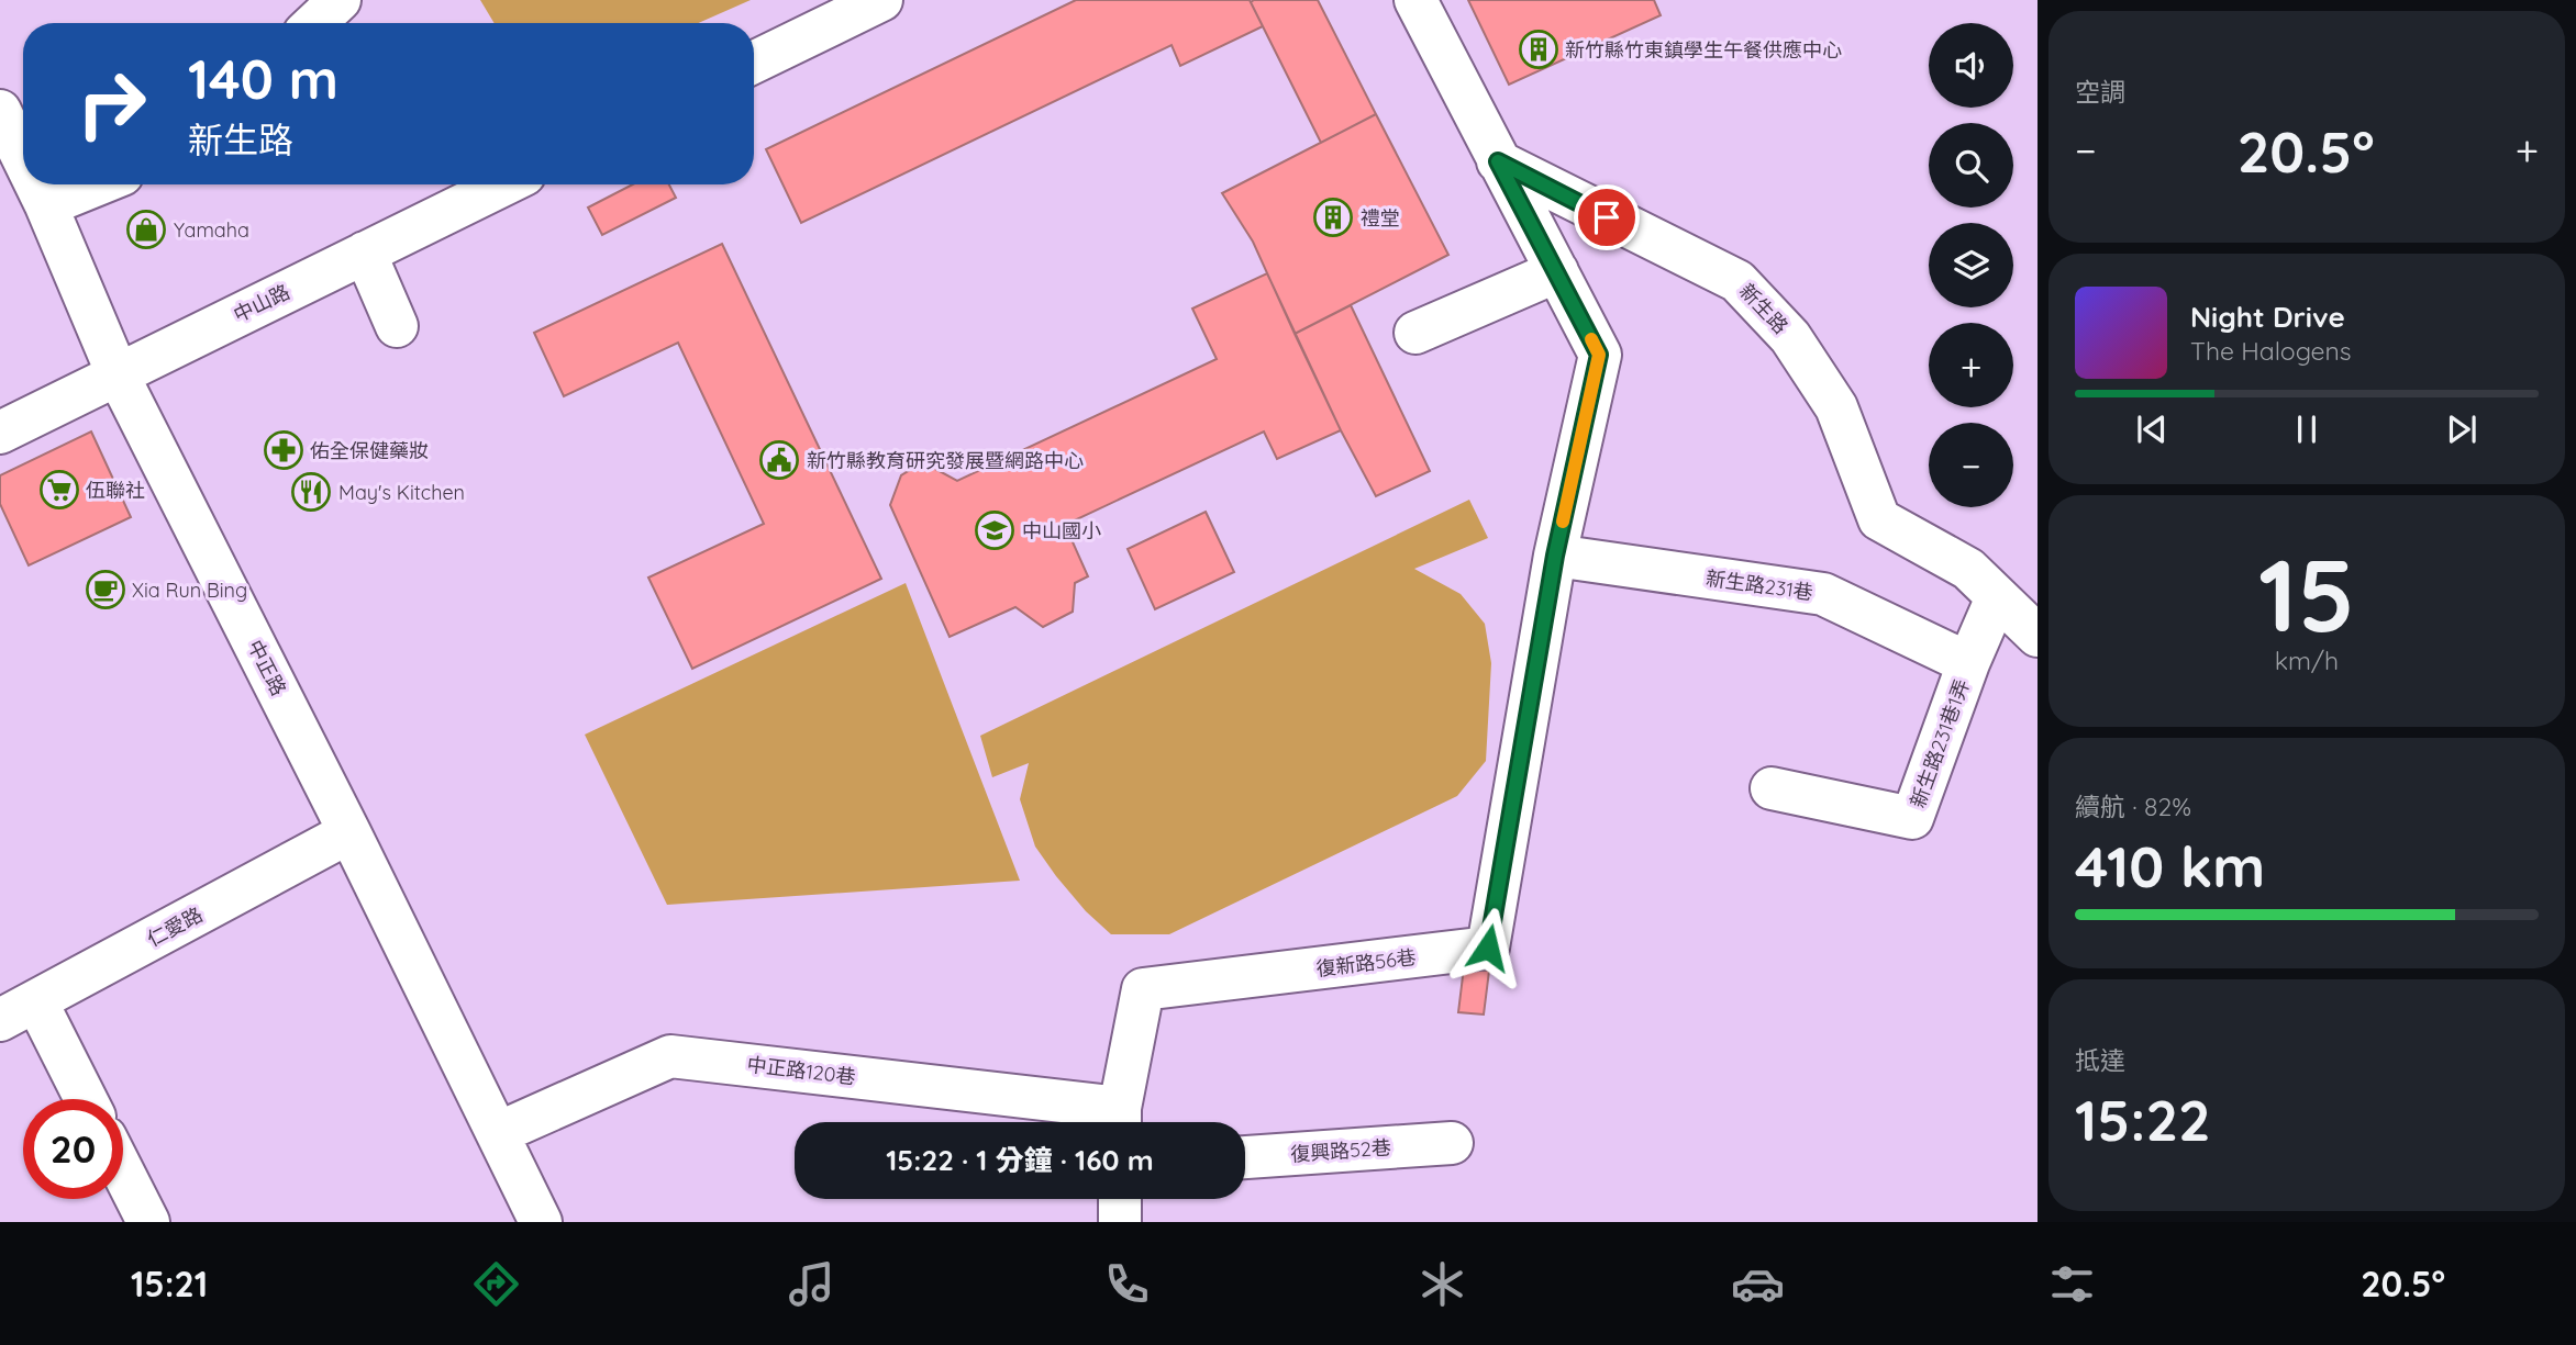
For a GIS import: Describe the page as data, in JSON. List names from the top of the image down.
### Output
{
  "streets": {
    "street": [
      "中山路",
      "新生路",
      "新生路231巷",
      "中正路",
      "新生路231巷1弄",
      "仁愛路",
      "復新路56巷",
      "中正路120巷",
      "復興路52巷"
    ]
  },
  "crossings": [
    ["中山路", "中正路"],
    ["新生路", "復新路56巷"],
    ["新生路231巷", "新生路231巷1弄"],
    ["新生路231巷", "復新路56巷"],
    ["中正路", "仁愛路"],
    ["中正路", "中正路120巷"],
    ["復新路56巷", "中正路120巷"]
  ],
  "places": {
    "building": ["新竹縣竹東鎮學生午餐供應中心", "禮堂"],
    "shop": ["Yamaha"],
    "pharmacy": ["佑全保健藥妝"],
    "public building": ["新竹縣教育研究發展暨網路中心"],
    "supermarket": ["伍聯社"],
    "restaurant": ["May's Kitchen"],
    "school or university": ["中山國小"],
    "cafe": ["Xia Run Bing"]
  },
  "page": {
    "tile": [
      "空調",
      ["15", "km/h"],
      ["續航 · 82%", "410 km"],
      ["抵達", "15:22"]
    ],
    "map_buttons": ["+", "−"],
    "turn": ["140 m", "新生路"],
    "heat": ["−", "20.5°", "+"],
    "song": ["Night Drive", "The Halogens"],
    "limit": "20",
    "trip": "15:22 · 1 分鐘 · 160 m",
    "tabs": ["15:21", "20.5°"]
  }
}
